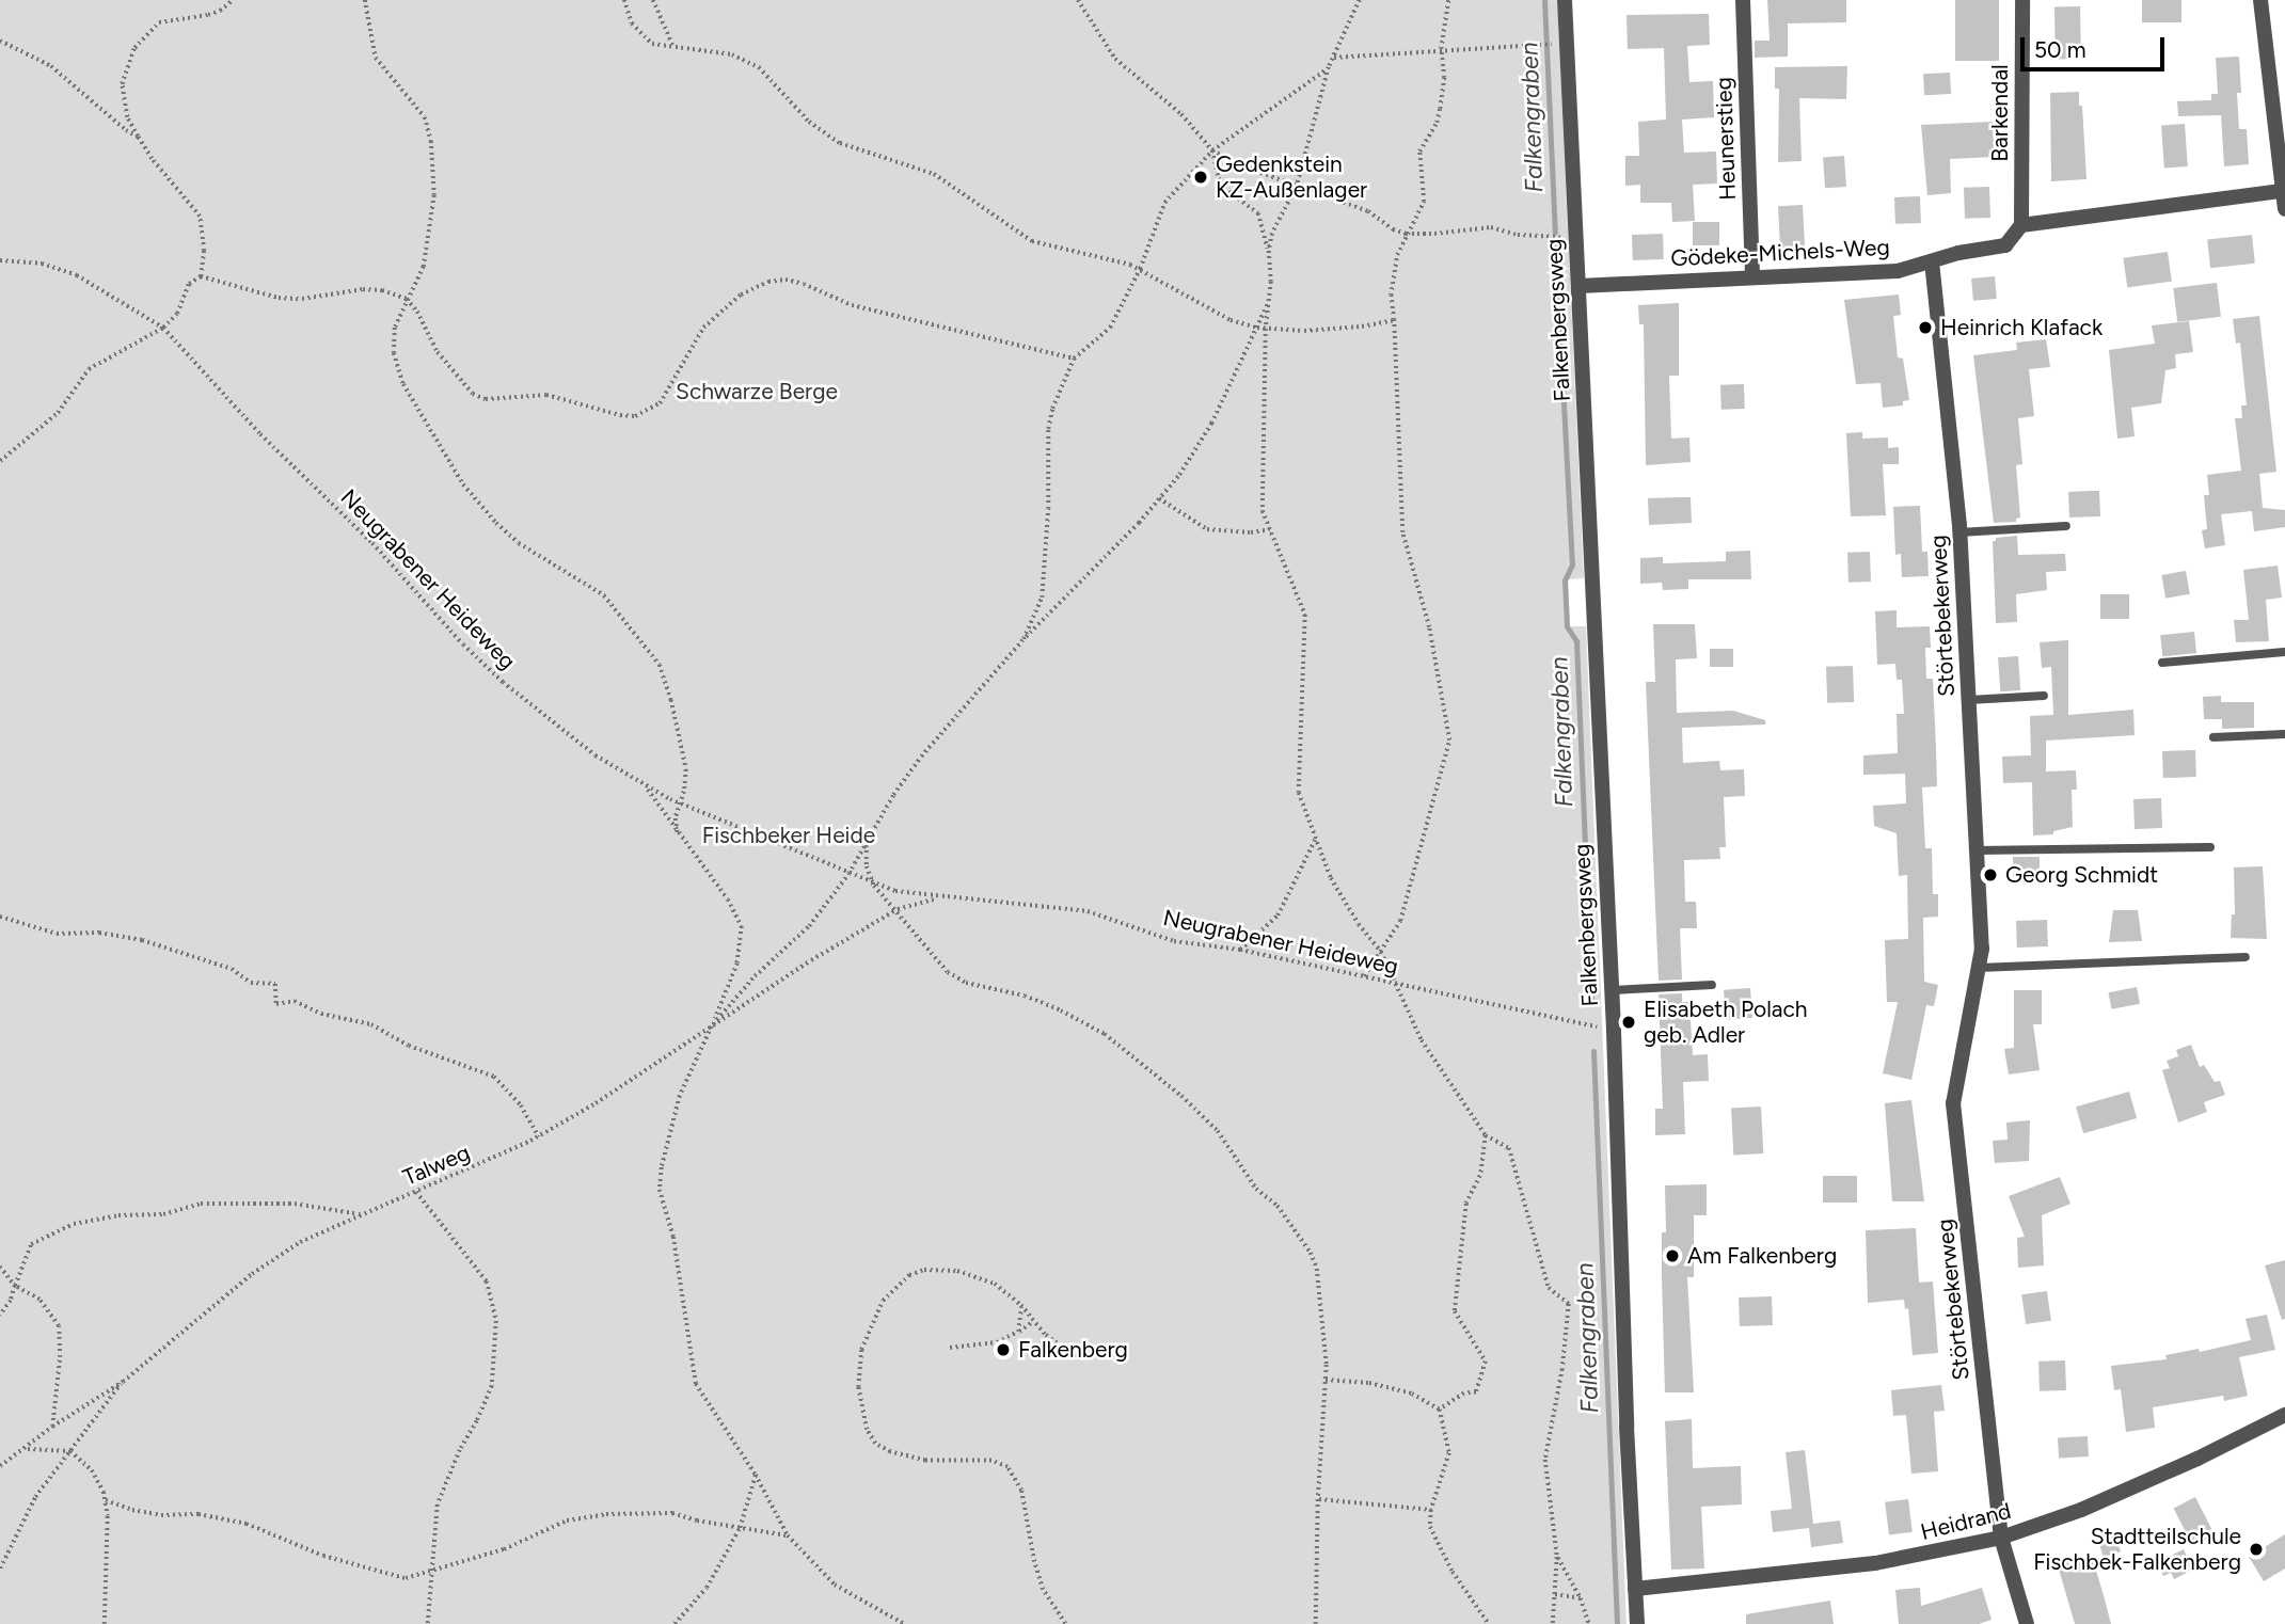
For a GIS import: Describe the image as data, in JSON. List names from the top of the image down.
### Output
{
  "streets": {
    "street": [
      "Barkendal",
      "Heunerstieg",
      "Gödeke-Michels-Weg",
      "Falkenbergsweg",
      "Störtebekerweg",
      "Heidrand"
    ],
    "path": ["Neugrabener Heideweg", "Talweg"]
  },
  "crossings": [
    ["Barkendal", "Gödeke-Michels-Weg"],
    ["Heunerstieg", "Gödeke-Michels-Weg"],
    ["Gödeke-Michels-Weg", "Falkenbergsweg"],
    ["Gödeke-Michels-Weg", "Störtebekerweg"],
    ["Falkenbergsweg", "Neugrabener Heideweg"],
    ["Falkenbergsweg", "Heidrand"],
    ["Neugrabener Heideweg", "Talweg"],
    ["Störtebekerweg", "Heidrand"]
  ],
  "water": ["Falkengraben"],
  "parks": ["Schwarze Berge", "Fischbeker Heide"],
  "places": [
    "Gedenkstein KZ-Außenlager",
    "Heinrich Klafack",
    "Georg Schmidt",
    "Elisabeth Polach geb. Adler",
    "Am Falkenberg",
    "Falkenberg",
    "Stadtteilschule Fischbek-Falkenberg"
  ],
  "scale_bar": "50 m"
}
